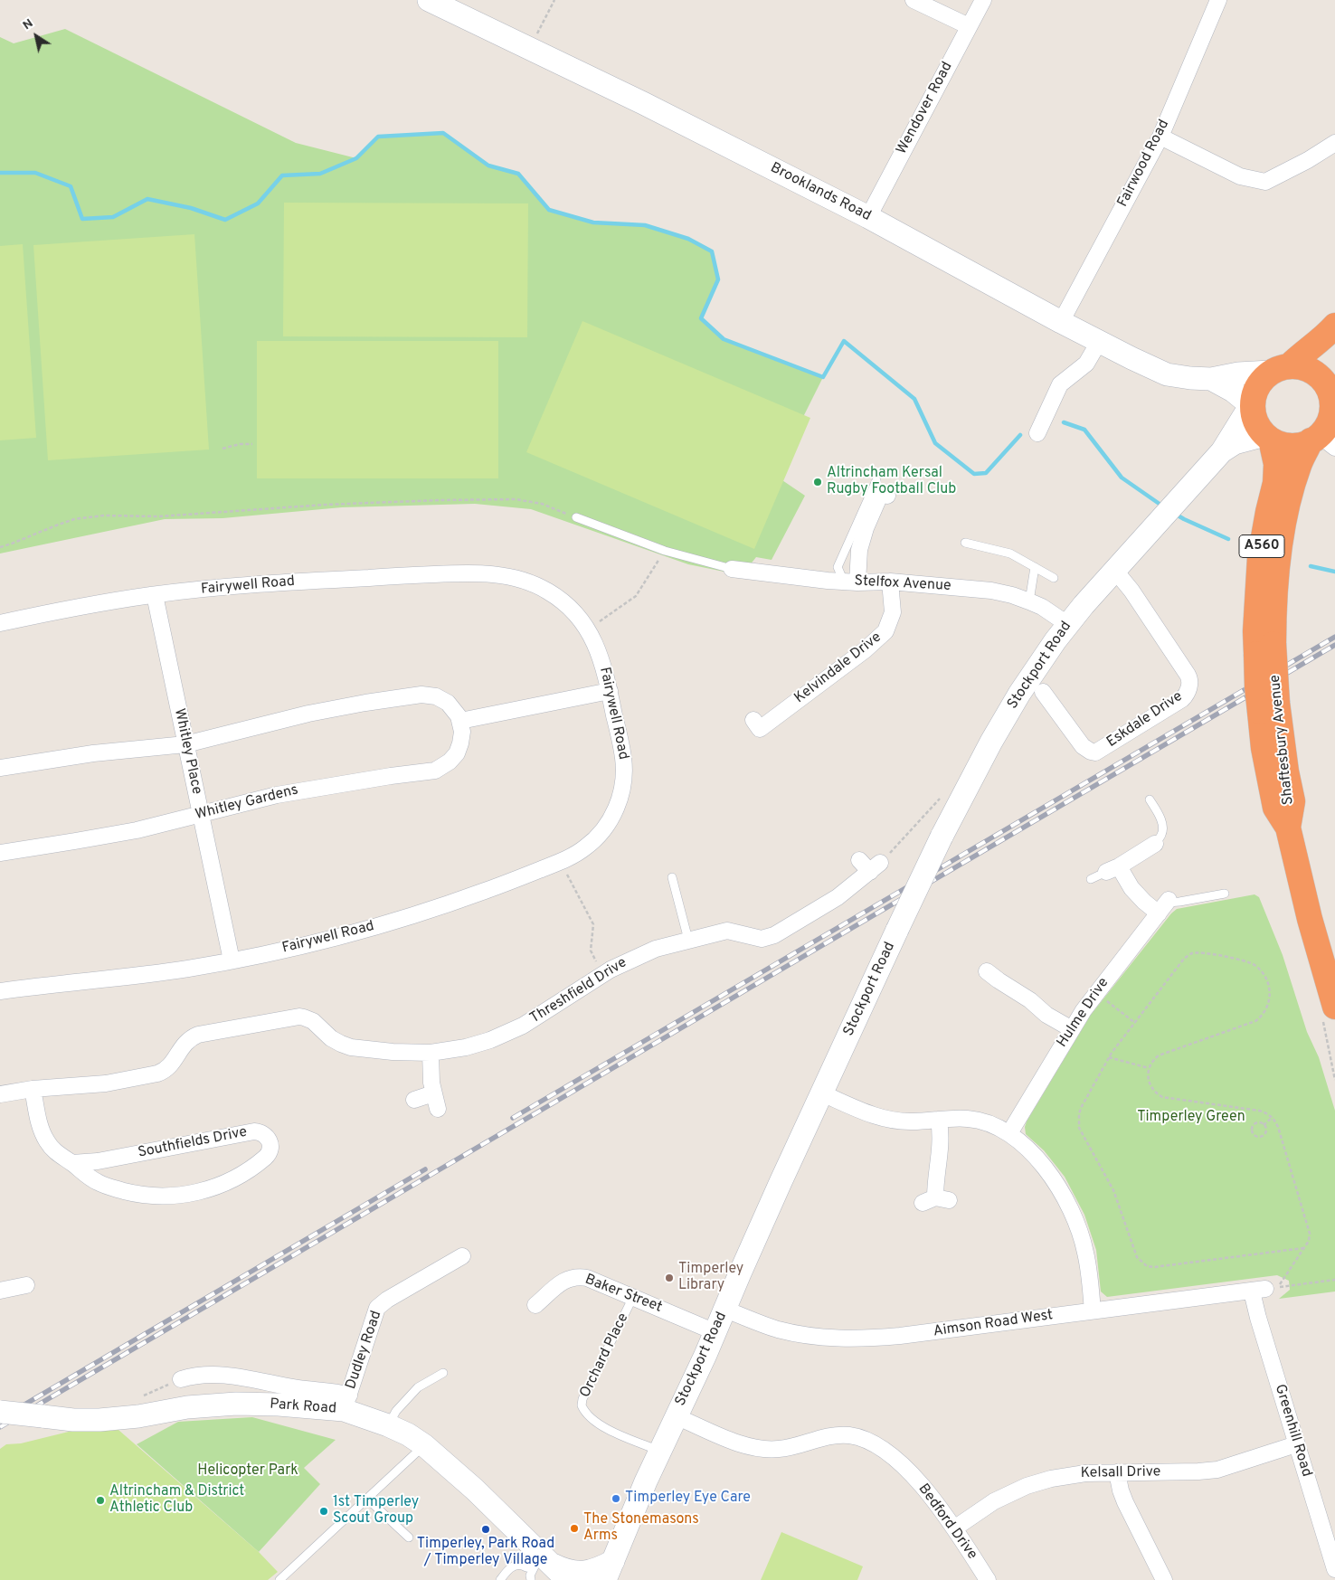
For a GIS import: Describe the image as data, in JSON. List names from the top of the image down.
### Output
{
  "streets": {
    "highway": ["A560", "Shaftesbury Avenue"],
    "main road": ["Brooklands Road", "Stockport Road", "Park Road"],
    "street": [
      "Wendover Road",
      "Fairwood Road",
      "Stelfox Avenue",
      "Fairywell Road",
      "Kelvindale Drive",
      "Eskdale Drive",
      "Whitley Place",
      "Whitley Gardens",
      "Threshfield Drive",
      "Hulme Drive",
      "Southfields Drive",
      "Baker Street",
      "Aimson Road West",
      "Dudley Road",
      "Greenhill Road",
      "Kelsall Drive",
      "Bedford Drive"
    ],
    "lane": ["Orchard Place"]
  },
  "crossings": [
    ["Wendover Road", "Brooklands Road"],
    ["Fairwood Road", "Brooklands Road"],
    ["Brooklands Road", "A560"],
    ["Brooklands Road", "Stockport Road"],
    ["Brooklands Road", "Shaftesbury Avenue"],
    ["A560", "Stockport Road"],
    ["A560", "Shaftesbury Avenue"],
    ["Stelfox Avenue", "Stockport Road"],
    ["Stelfox Avenue", "Kelvindale Drive"],
    ["Fairywell Road", "Whitley Place"],
    ["Stockport Road", "Eskdale Drive"],
    ["Stockport Road", "Shaftesbury Avenue"],
    ["Stockport Road", "Baker Street"],
    ["Stockport Road", "Aimson Road West"],
    ["Stockport Road", "Orchard Place"],
    ["Stockport Road", "Park Road"],
    ["Stockport Road", "Bedford Drive"],
    ["Whitley Place", "Whitley Gardens"],
    ["Threshfield Drive", "Southfields Drive"],
    ["Baker Street", "Orchard Place"],
    ["Aimson Road West", "Greenhill Road"],
    ["Dudley Road", "Park Road"],
    ["Greenhill Road", "Kelsall Drive"],
    ["Kelsall Drive", "Bedford Drive"]
  ],
  "parks": ["Timperley Green", "Helicopter Park"],
  "places": [
    "Altrincham Kersal Rugby Football Club",
    "Timperley Library",
    "Timperley Eye Care",
    "Altrincham & District Athletic Club",
    "1st Timperley Scout Group",
    "The Stonemasons Arms",
    "Timperley, Park Road / Timperley Village"
  ],
  "north": "top left"
}
